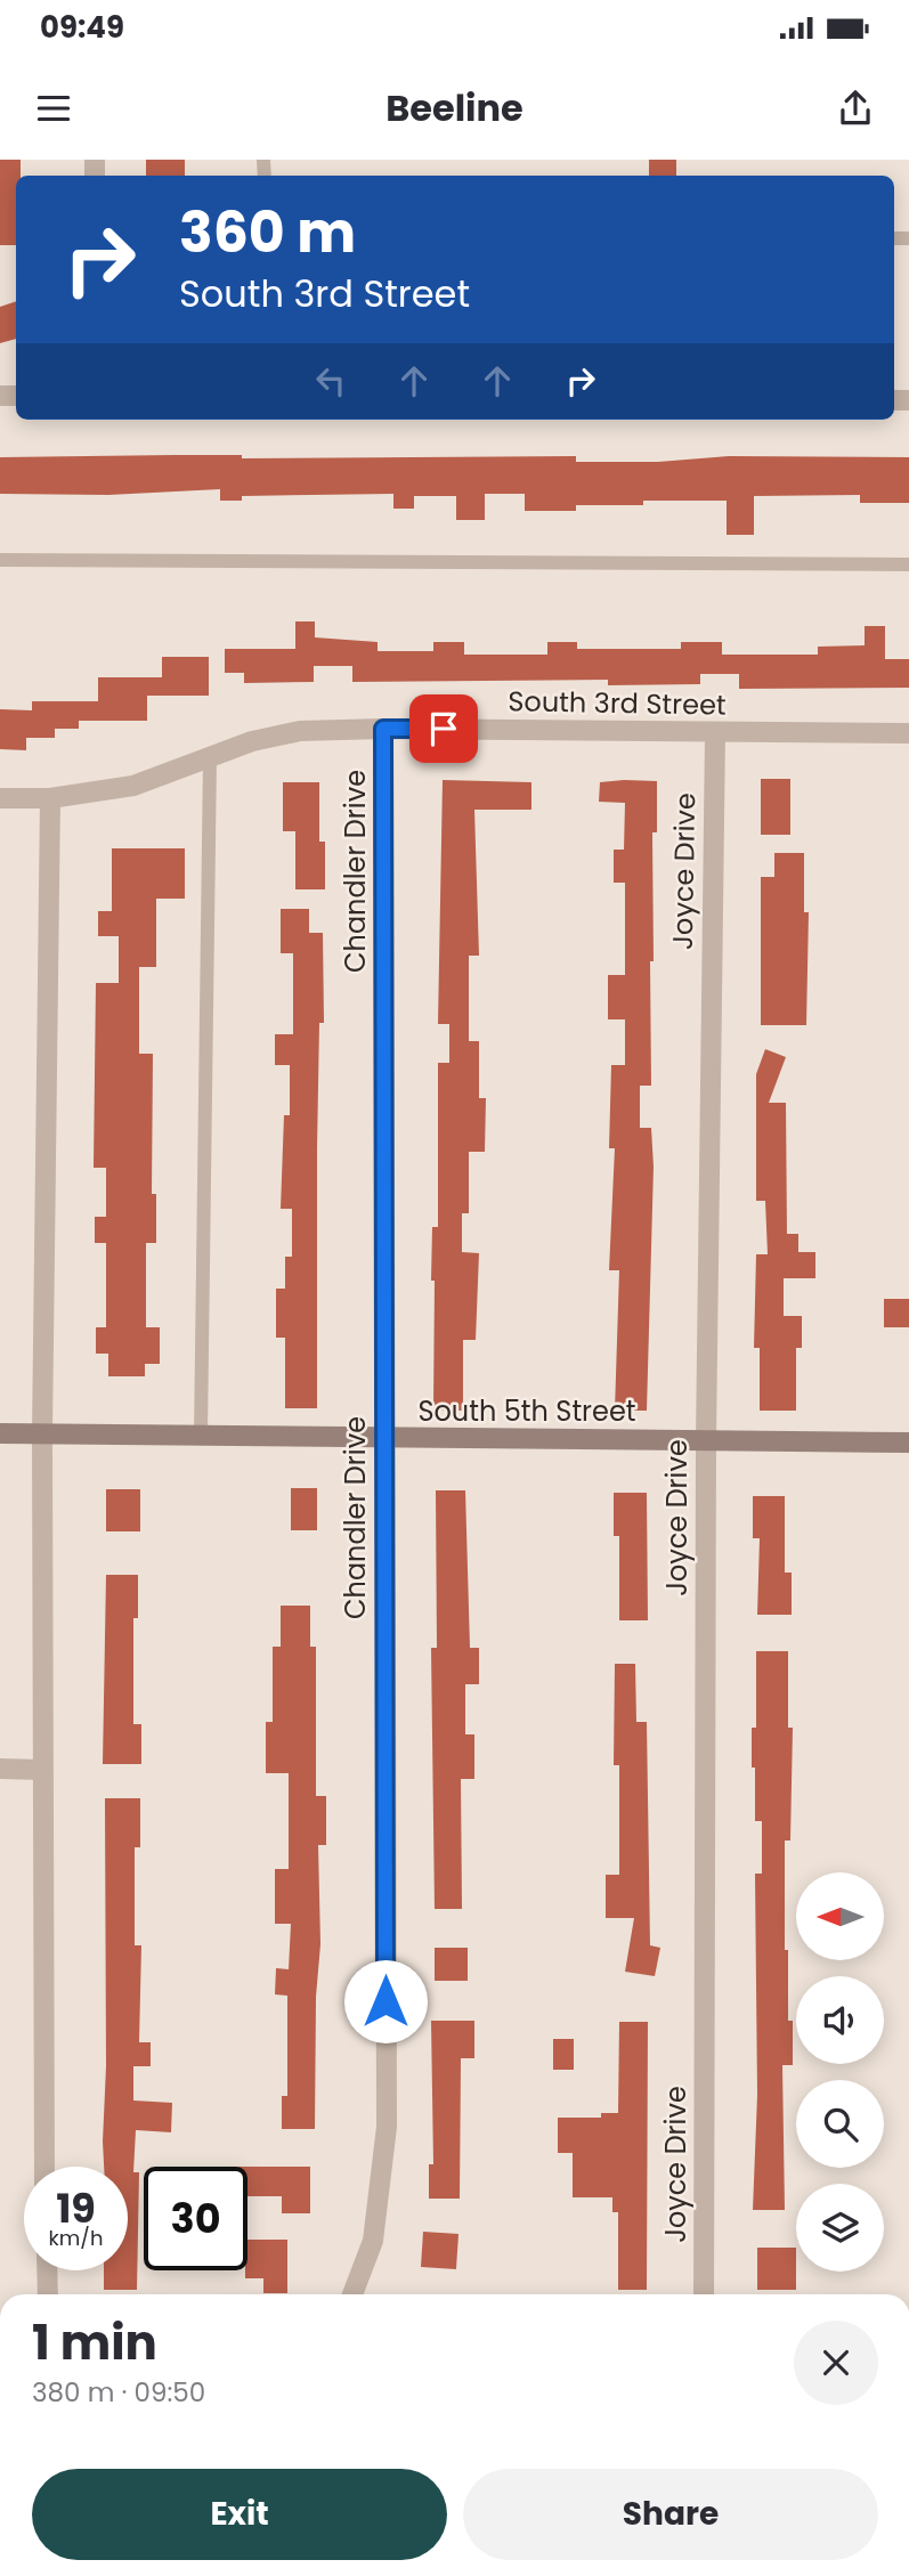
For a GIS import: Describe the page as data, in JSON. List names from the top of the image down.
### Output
{
  "streets": {
    "street": [
      "South 3rd Street",
      "Chandler Drive",
      "Joyce Drive",
      "South 5th Street"
    ]
  },
  "crossings": [
    ["South 3rd Street", "Chandler Drive"],
    ["South 3rd Street", "Joyce Drive"],
    ["Chandler Drive", "South 5th Street"],
    ["Joyce Drive", "South 5th Street"]
  ],
  "north": "left",
  "page": {
    "status": "09:49",
    "header": "Beeline",
    "turn": ["360 m", "South 3rd Street"],
    "speed": "19 km/h",
    "limit": "30",
    "heading": ["1 min", "380 m · 09:50"],
    "buttons": ["Exit", "Share"]
  }
}
